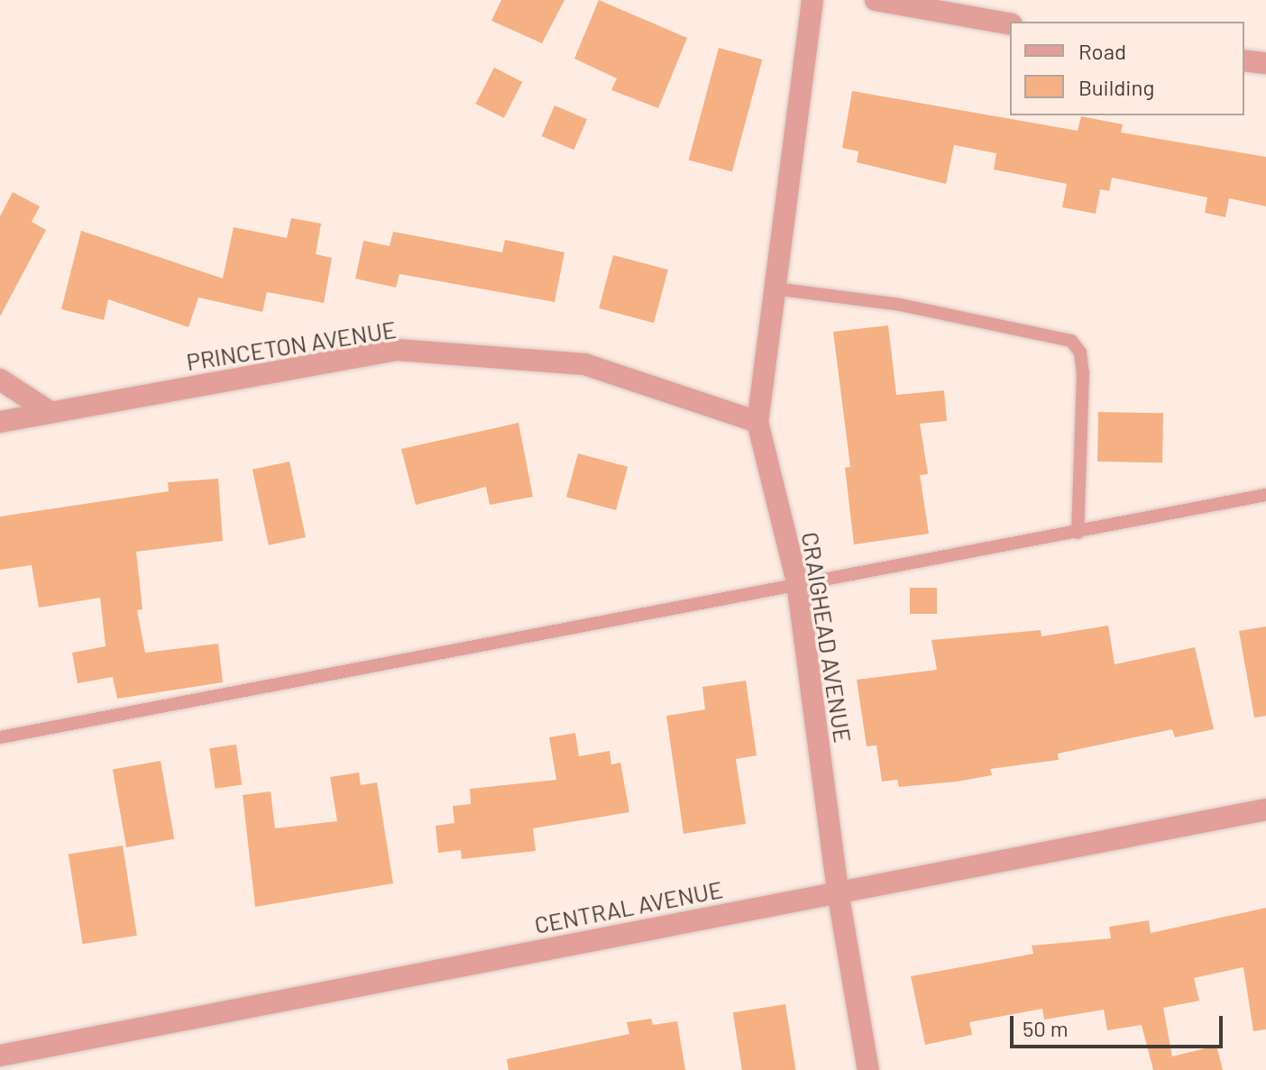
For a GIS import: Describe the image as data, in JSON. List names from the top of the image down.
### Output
{
  "streets": {
    "street": ["PRINCETON AVENUE", "CRAIGHEAD AVENUE", "CENTRAL AVENUE"]
  },
  "crossings": [
    ["PRINCETON AVENUE", "CRAIGHEAD AVENUE"],
    ["CRAIGHEAD AVENUE", "CENTRAL AVENUE"]
  ],
  "legend": ["Road", "Building"],
  "scale_bar": "50 m"
}
